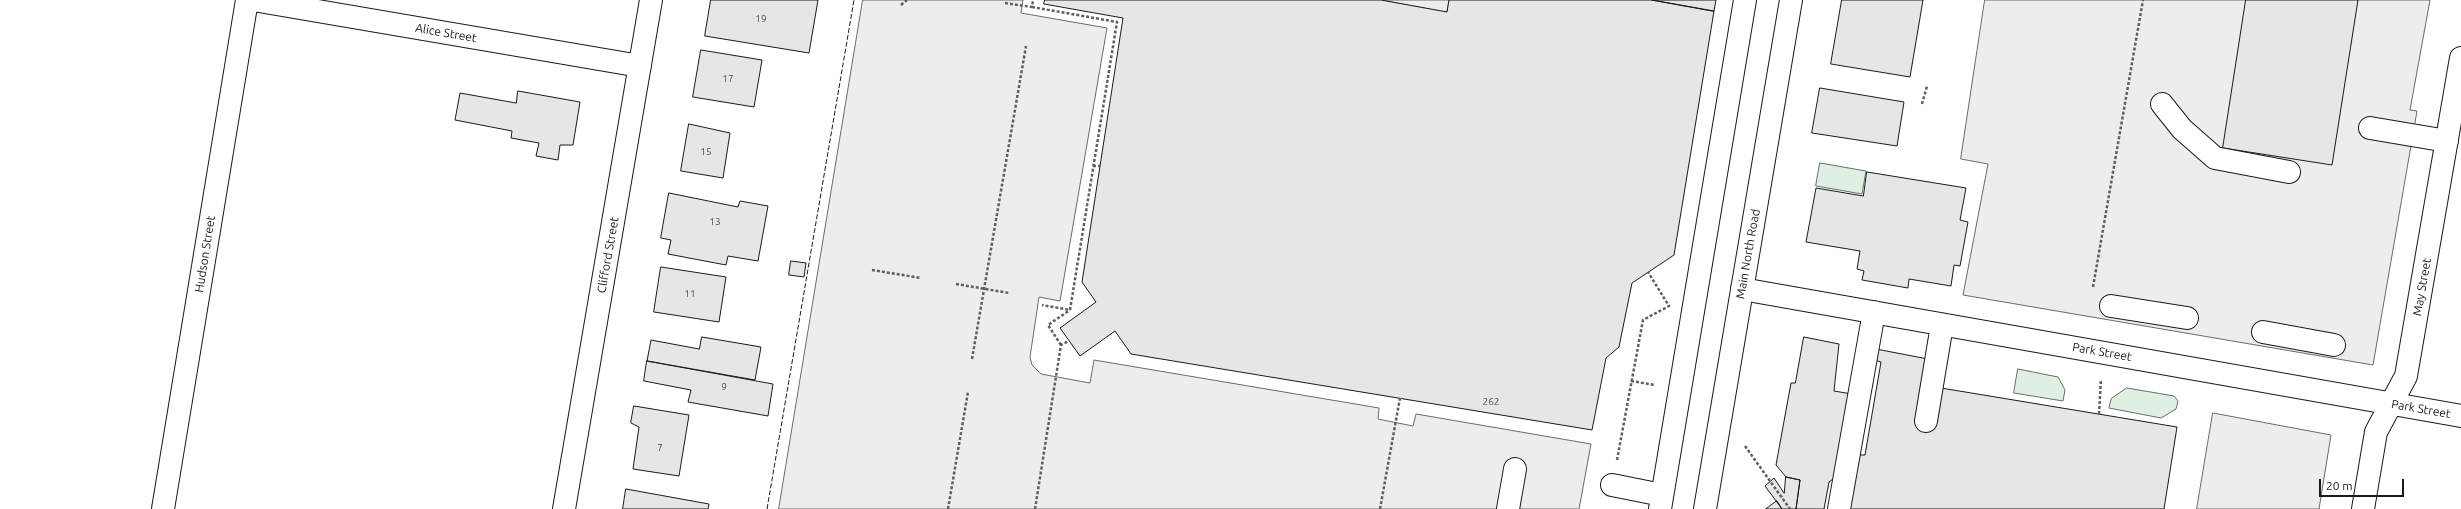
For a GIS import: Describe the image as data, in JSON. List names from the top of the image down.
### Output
{
  "streets": {
    "main road": [
      "Alice Street",
      "Hudson Street",
      "Main North Road",
      "Clifford Street",
      "May Street",
      "Park Street"
    ]
  },
  "crossings": [
    ["Alice Street", "Clifford Street"],
    ["Main North Road", "Park Street"],
    ["May Street", "Park Street"]
  ],
  "house_numbers": [
    "19",
    "17",
    "15",
    "13",
    "11",
    "9",
    "262",
    "7"
  ],
  "scale_bar": "20 m"
}
